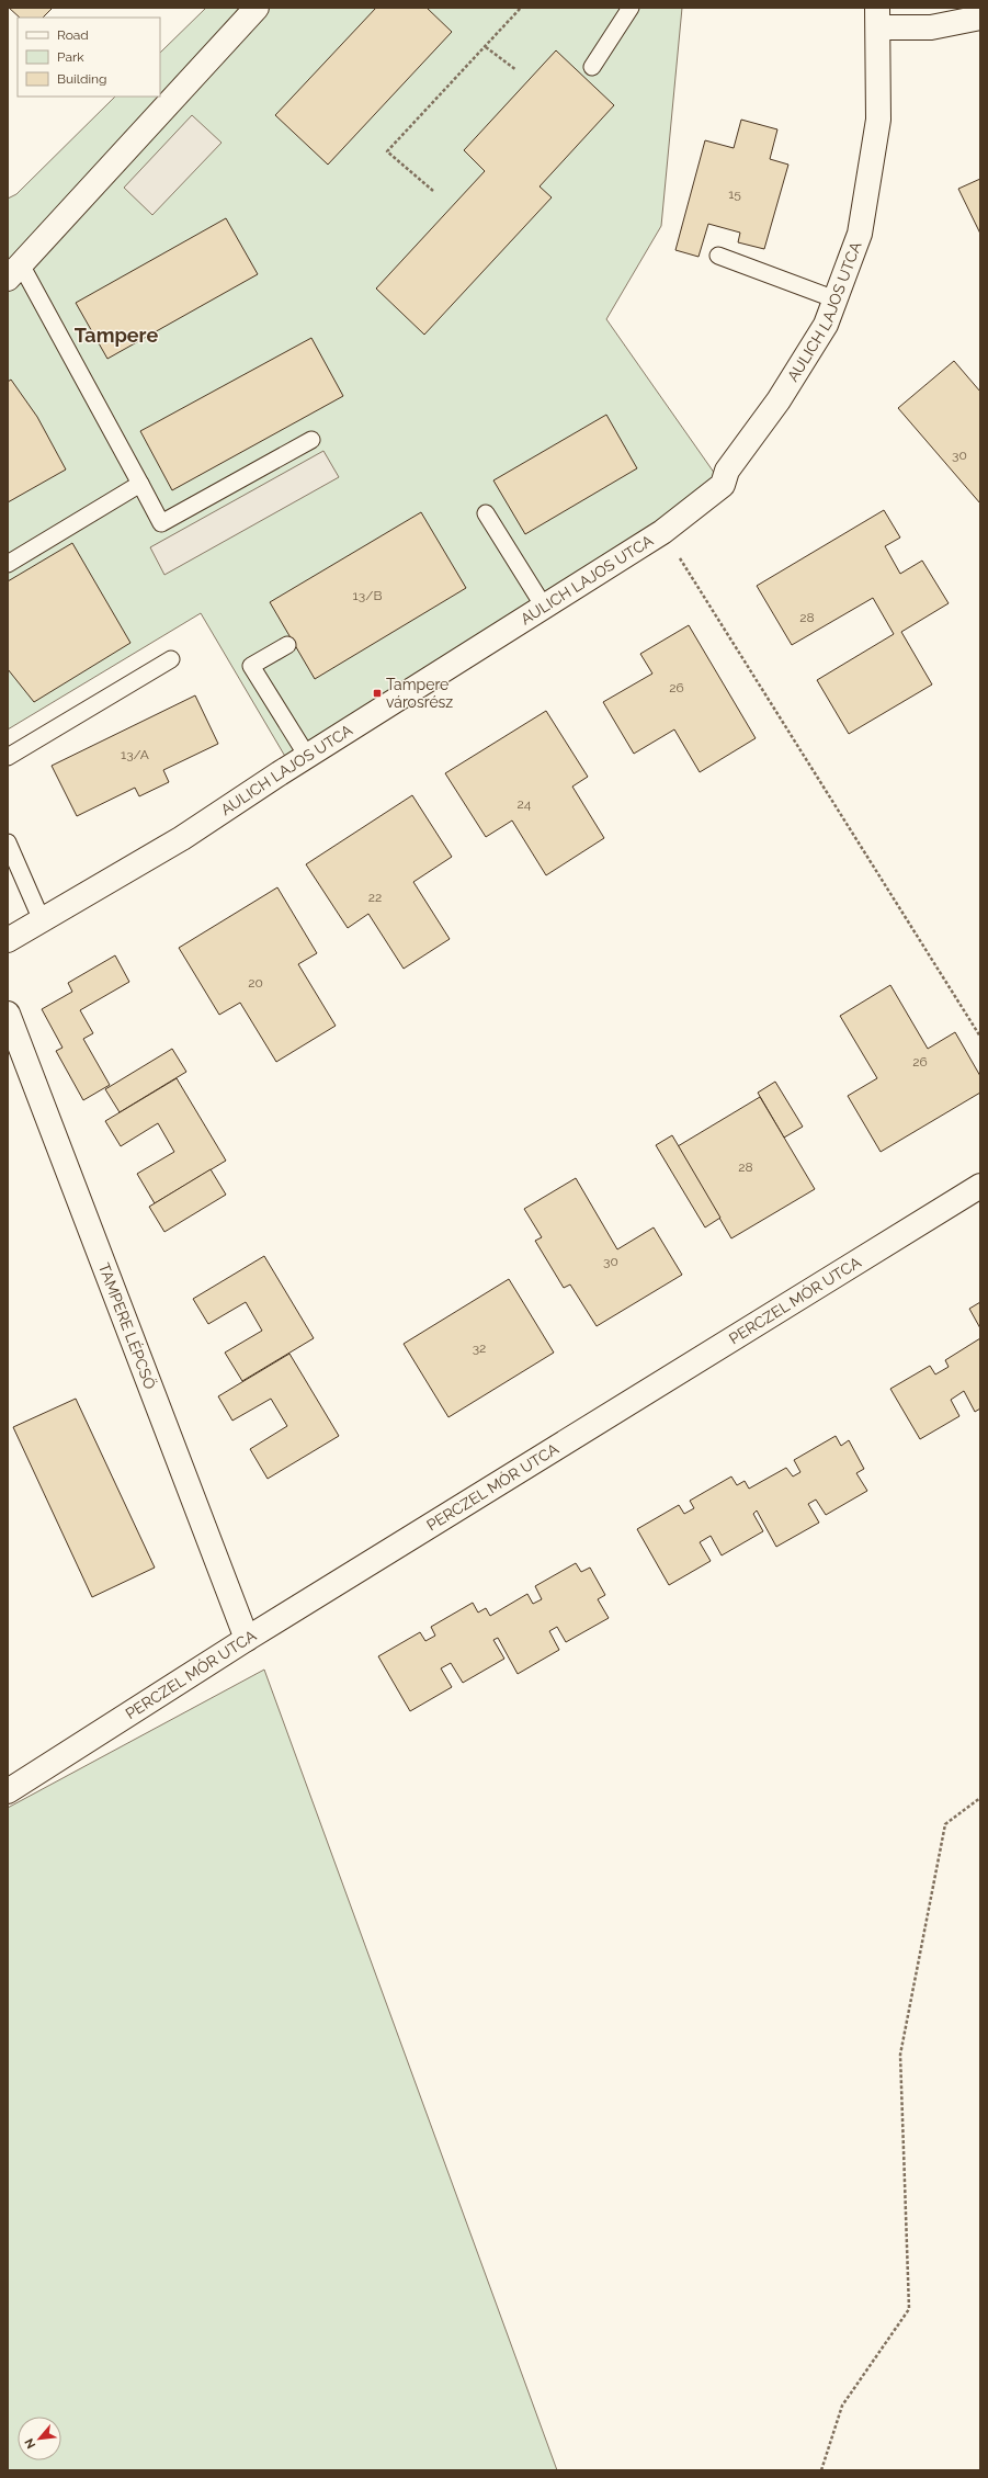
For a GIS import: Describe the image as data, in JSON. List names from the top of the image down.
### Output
{
  "streets": {
    "street": ["AULICH LAJOS UTCA", "PERCZEL MÓR UTCA", "TAMPERE LÉPCSŐ"]
  },
  "crossings": [
    ["PERCZEL MÓR UTCA", "TAMPERE LÉPCSŐ"]
  ],
  "districts": ["Tampere"],
  "places": {
    "transit": ["Tampere városrész"]
  },
  "house_numbers": [
    "15",
    "30",
    "13/B",
    "28",
    "26",
    "13/A",
    "24",
    "22",
    "20",
    "26",
    "28",
    "30",
    "32"
  ],
  "legend": ["Road", "Park", "Building"],
  "north": "bottom left"
}
